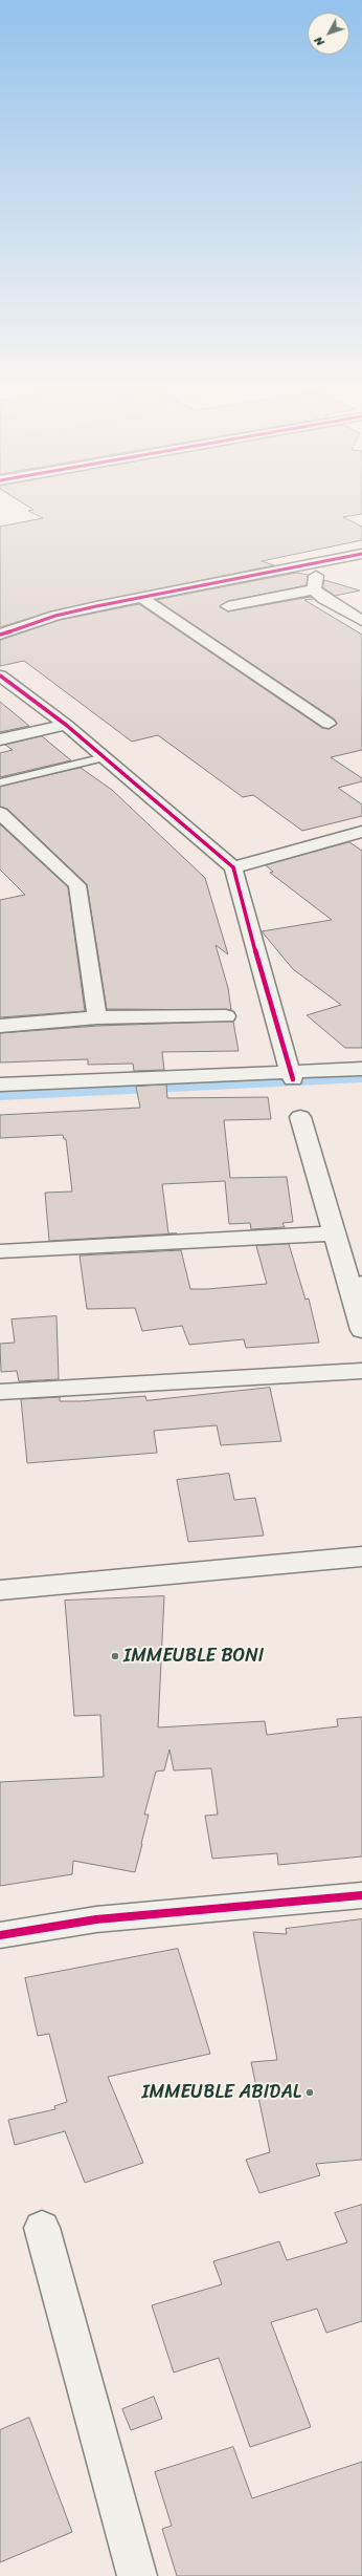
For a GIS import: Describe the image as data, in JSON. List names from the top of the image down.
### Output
{
  "places": ["IMMEUBLE BONI", "IMMEUBLE ABIDAL"],
  "north": "bottom left"
}
